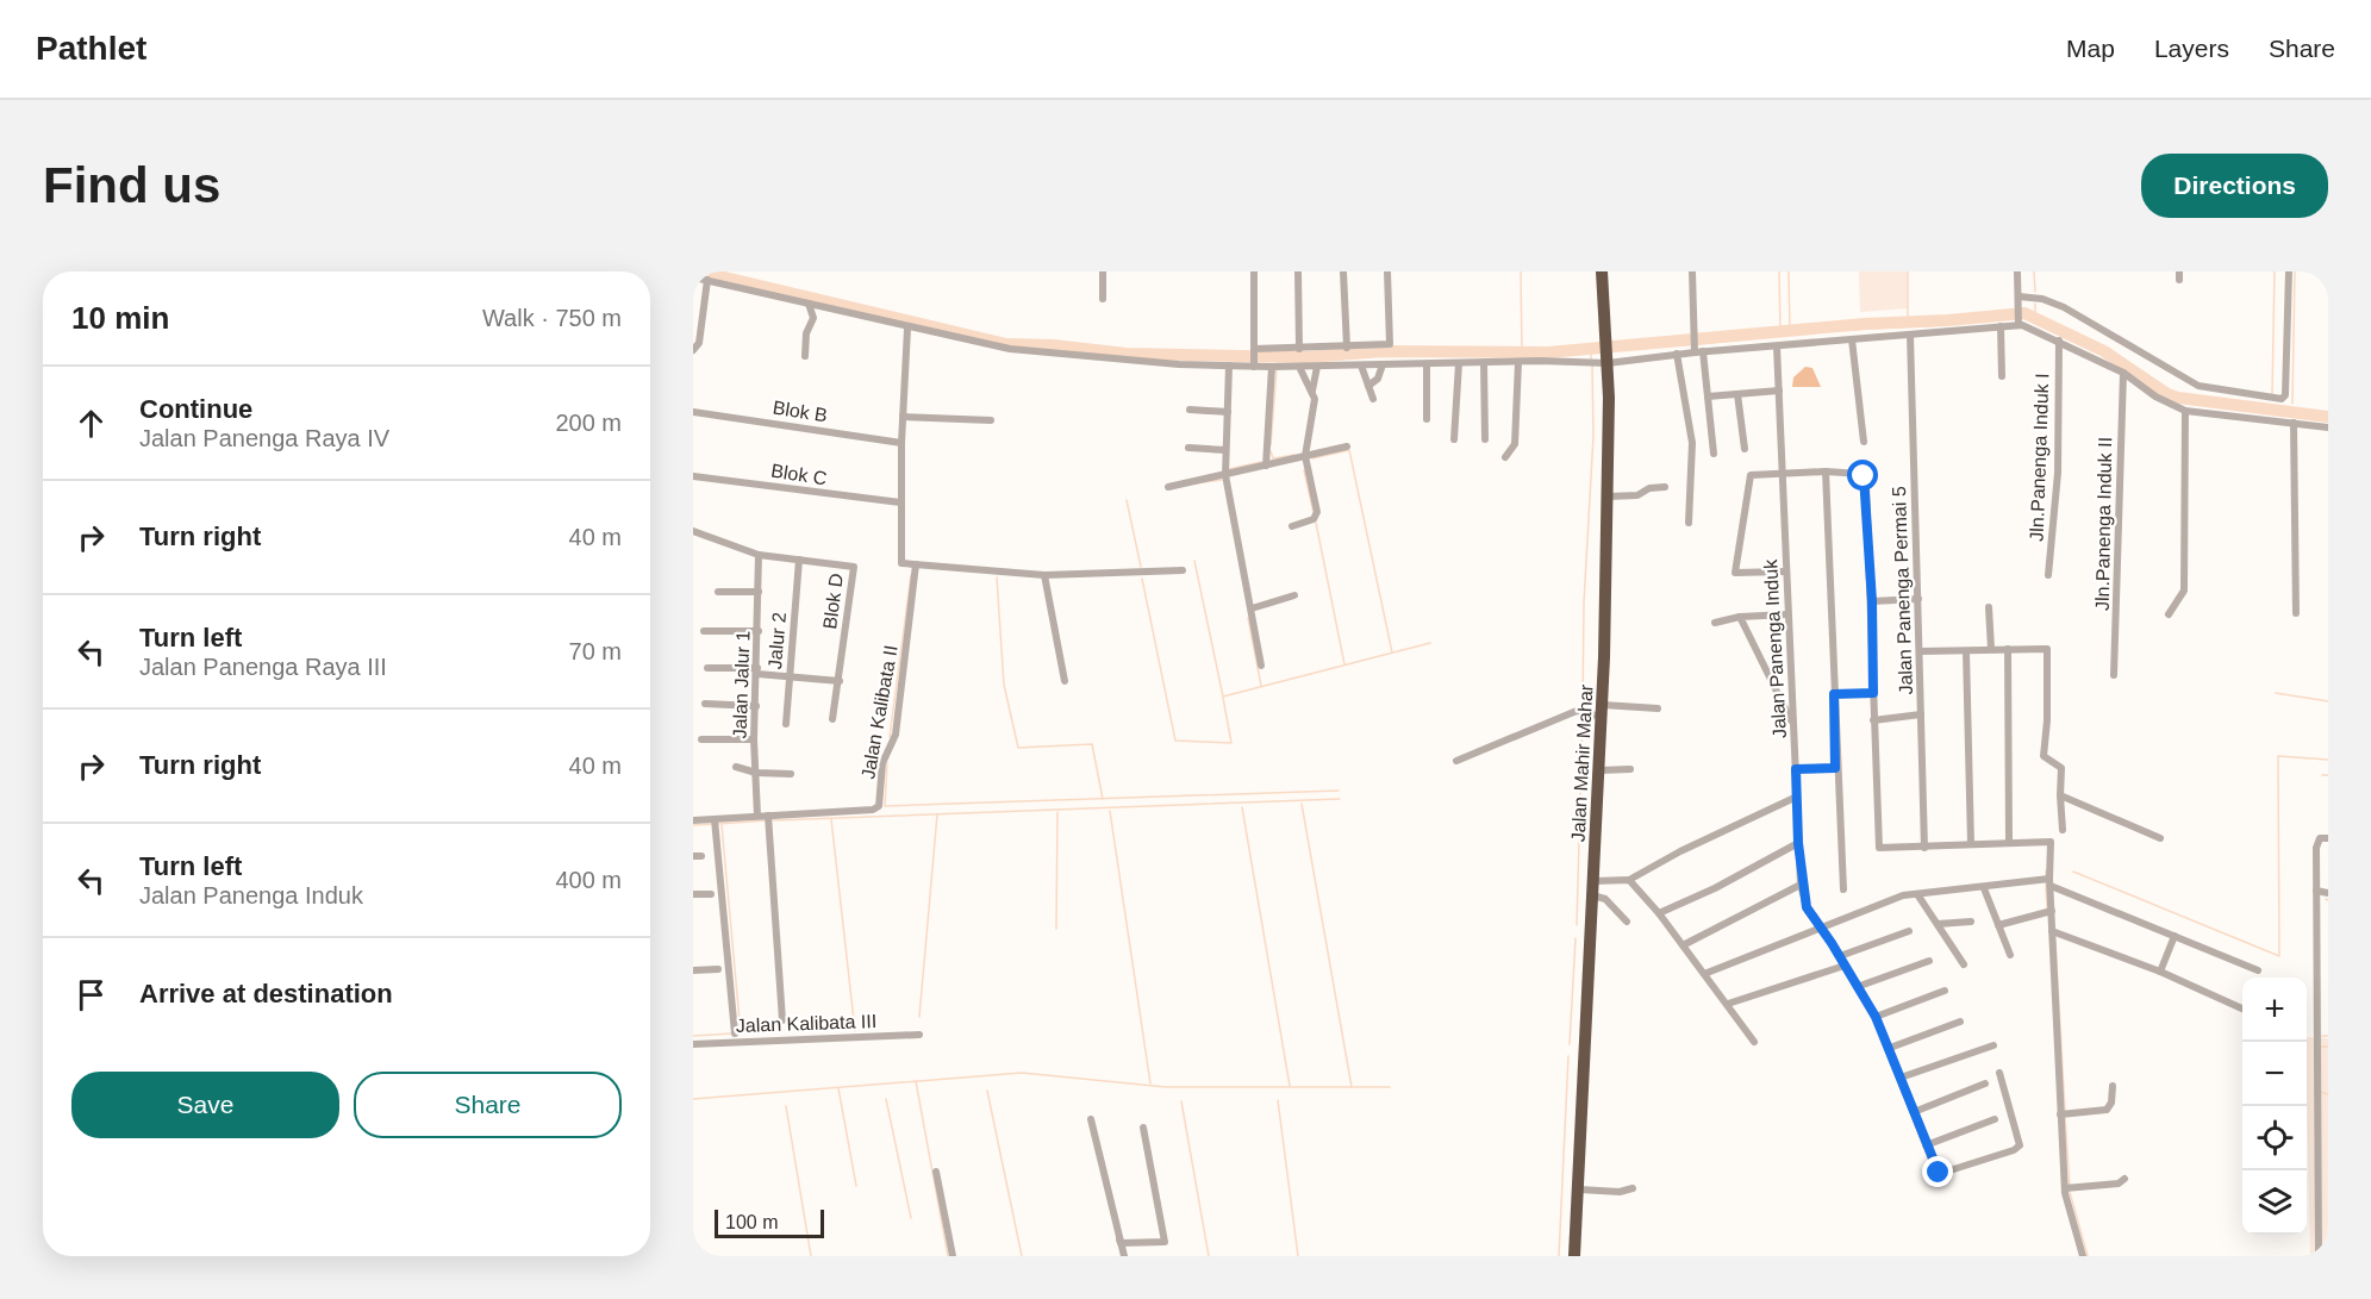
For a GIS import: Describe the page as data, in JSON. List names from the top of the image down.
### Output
{
  "streets": {
    "highway": ["Jalan Mahir Mahar"],
    "street": [
      "Blok B",
      "Jln.Panenga Induk I",
      "Blok C",
      "Jln.Panenga Induk II",
      "Jalan Panenga Permai 5",
      "Blok D",
      "Jalur 2",
      "Jalan Panenga Induk",
      "Jalan Jalur 1",
      "Jalan Kalibata II",
      "Jalan Kalibata III"
    ]
  },
  "crossings": [
    ["Blok D", "Jalur 2"],
    ["Blok D", "Jalan Jalur 1"],
    ["Jalan Jalur 1", "Jalan Kalibata II"]
  ],
  "scale_bar": "100 m",
  "page": {
    "header": "Pathlet",
    "nav": ["Map", "Layers", "Share"],
    "buttons": [
      "Directions",
      ["Save", "Share"]
    ],
    "title": "Find us",
    "heading": ["10 min", "Walk · 750 m"],
    "list": [
      ["Continue", "Jalan Panenga Raya IV", "200 m"],
      ["Turn right", "40 m"],
      ["Turn left", "Jalan Panenga Raya III", "70 m"],
      ["Turn right", "40 m"],
      ["Turn left", "Jalan Panenga Induk", "400 m"],
      "Arrive at destination"
    ],
    "map_buttons": ["+", "−"],
    "scale": "100 m"
  }
}
